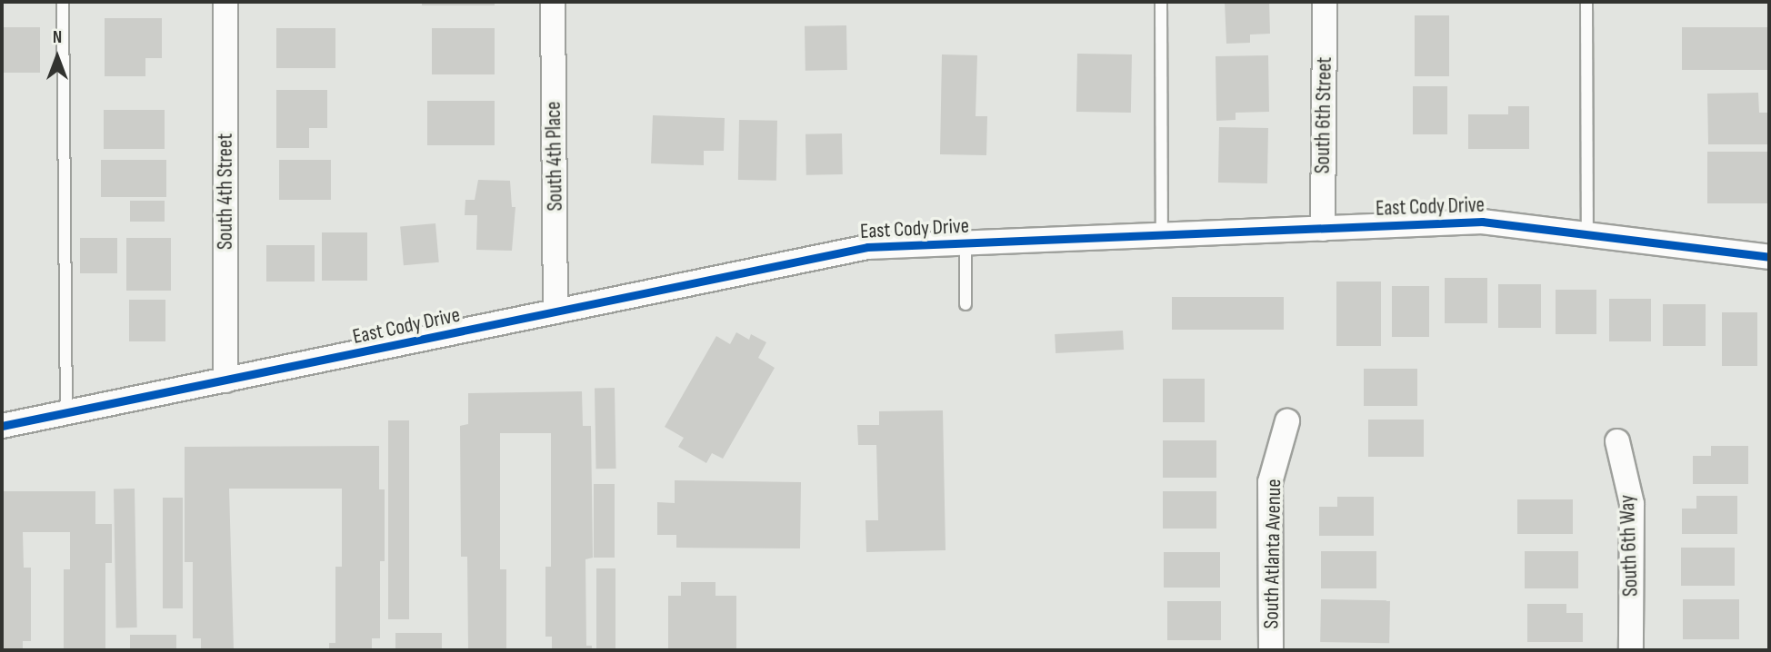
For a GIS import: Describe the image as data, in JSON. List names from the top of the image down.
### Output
{
  "streets": {
    "street": [
      "South 6th Street",
      "South 4th Place",
      "South 4th Street",
      "East Cody Drive",
      "South 6th Way",
      "South Atlanta Avenue"
    ]
  },
  "crossings": [
    ["South 6th Street", "East Cody Drive"],
    ["South 4th Place", "East Cody Drive"],
    ["South 4th Street", "East Cody Drive"]
  ],
  "north": "top"
}
